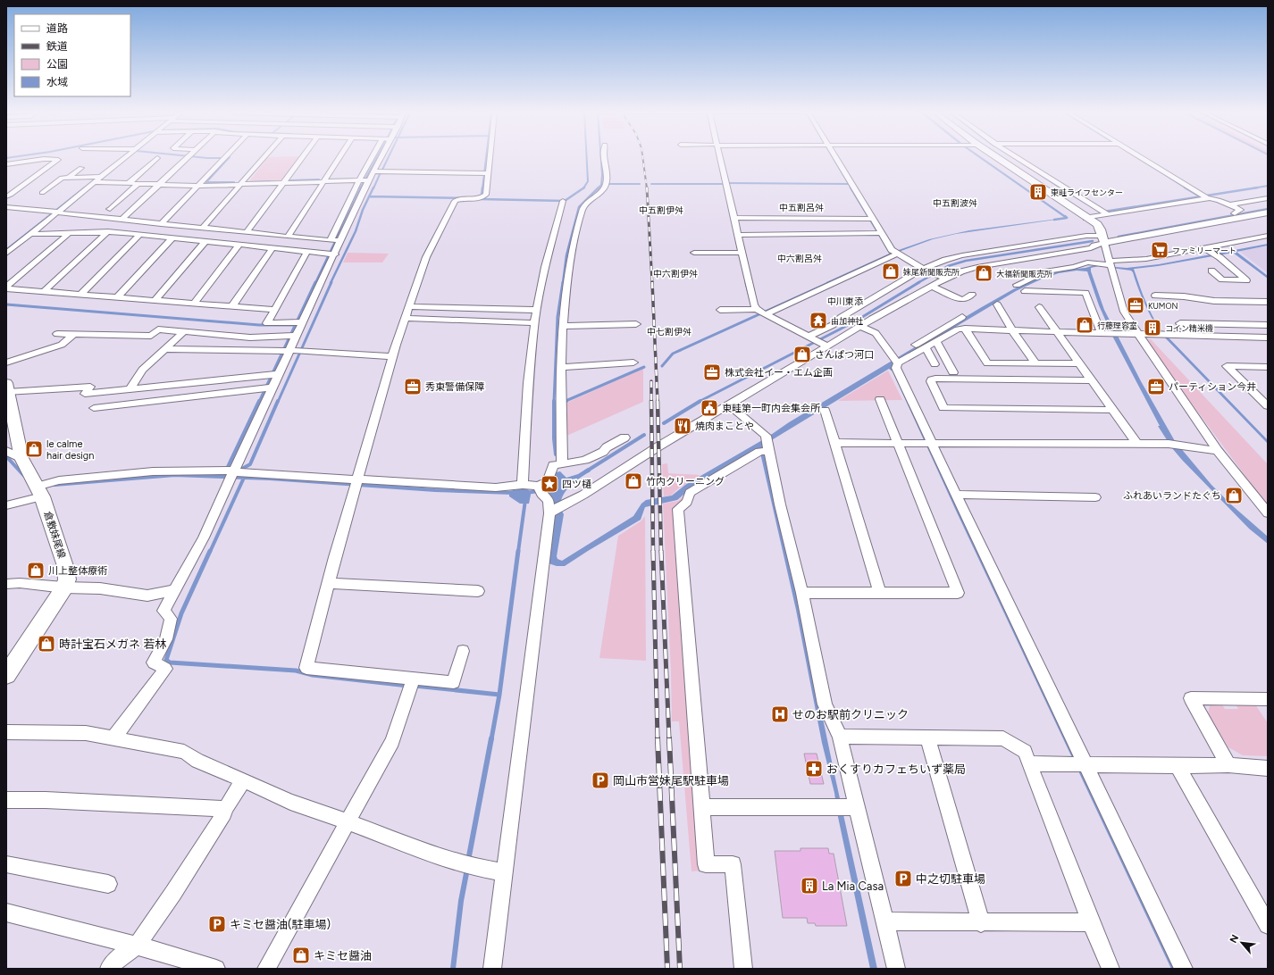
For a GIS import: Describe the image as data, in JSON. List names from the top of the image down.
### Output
{
  "streets": {
    "street": ["倉敷妹尾線"]
  },
  "districts": [
    "中五割波舛",
    "中五割呂舛",
    "中五割伊舛",
    "中六割呂舛",
    "中六割伊舛",
    "中川東添",
    "中七割伊舛"
  ],
  "places": {
    "building": ["東畦ライフセンター", "コイン精米機", "La Mia Casa"],
    "supermarket": ["ファミリーマート"],
    "shop": [
      "妹尾新聞販売所",
      "大福新聞販売所",
      "行藤理容室",
      "さんぱつ河口",
      "le calme hair design",
      "竹内クリーニング",
      "ふれあいランドたぐち",
      "川上整体療術",
      "時計宝石メガネ 若林",
      "キミセ醤油"
    ],
    "office": [
      "KUMON",
      "株式会社イー・エム企画",
      "秀東警備保障",
      "パーティション今井"
    ],
    "temple": ["由加神社"],
    "public building": ["東畦第一町内会集会所"],
    "restaurant": ["焼肉まことや"],
    "place": ["四ツ樋"],
    "hospital": ["せのお駅前クリニック"],
    "pharmacy": ["おくすりカフェちいず薬局"],
    "parking": ["岡山市営妹尾駅駐車場", "中之切駐車場", "キミセ醤油(駐車場)"]
  },
  "legend": [
    "道路",
    "鉄道",
    "公園",
    "水域"
  ],
  "north": "top left"
}
